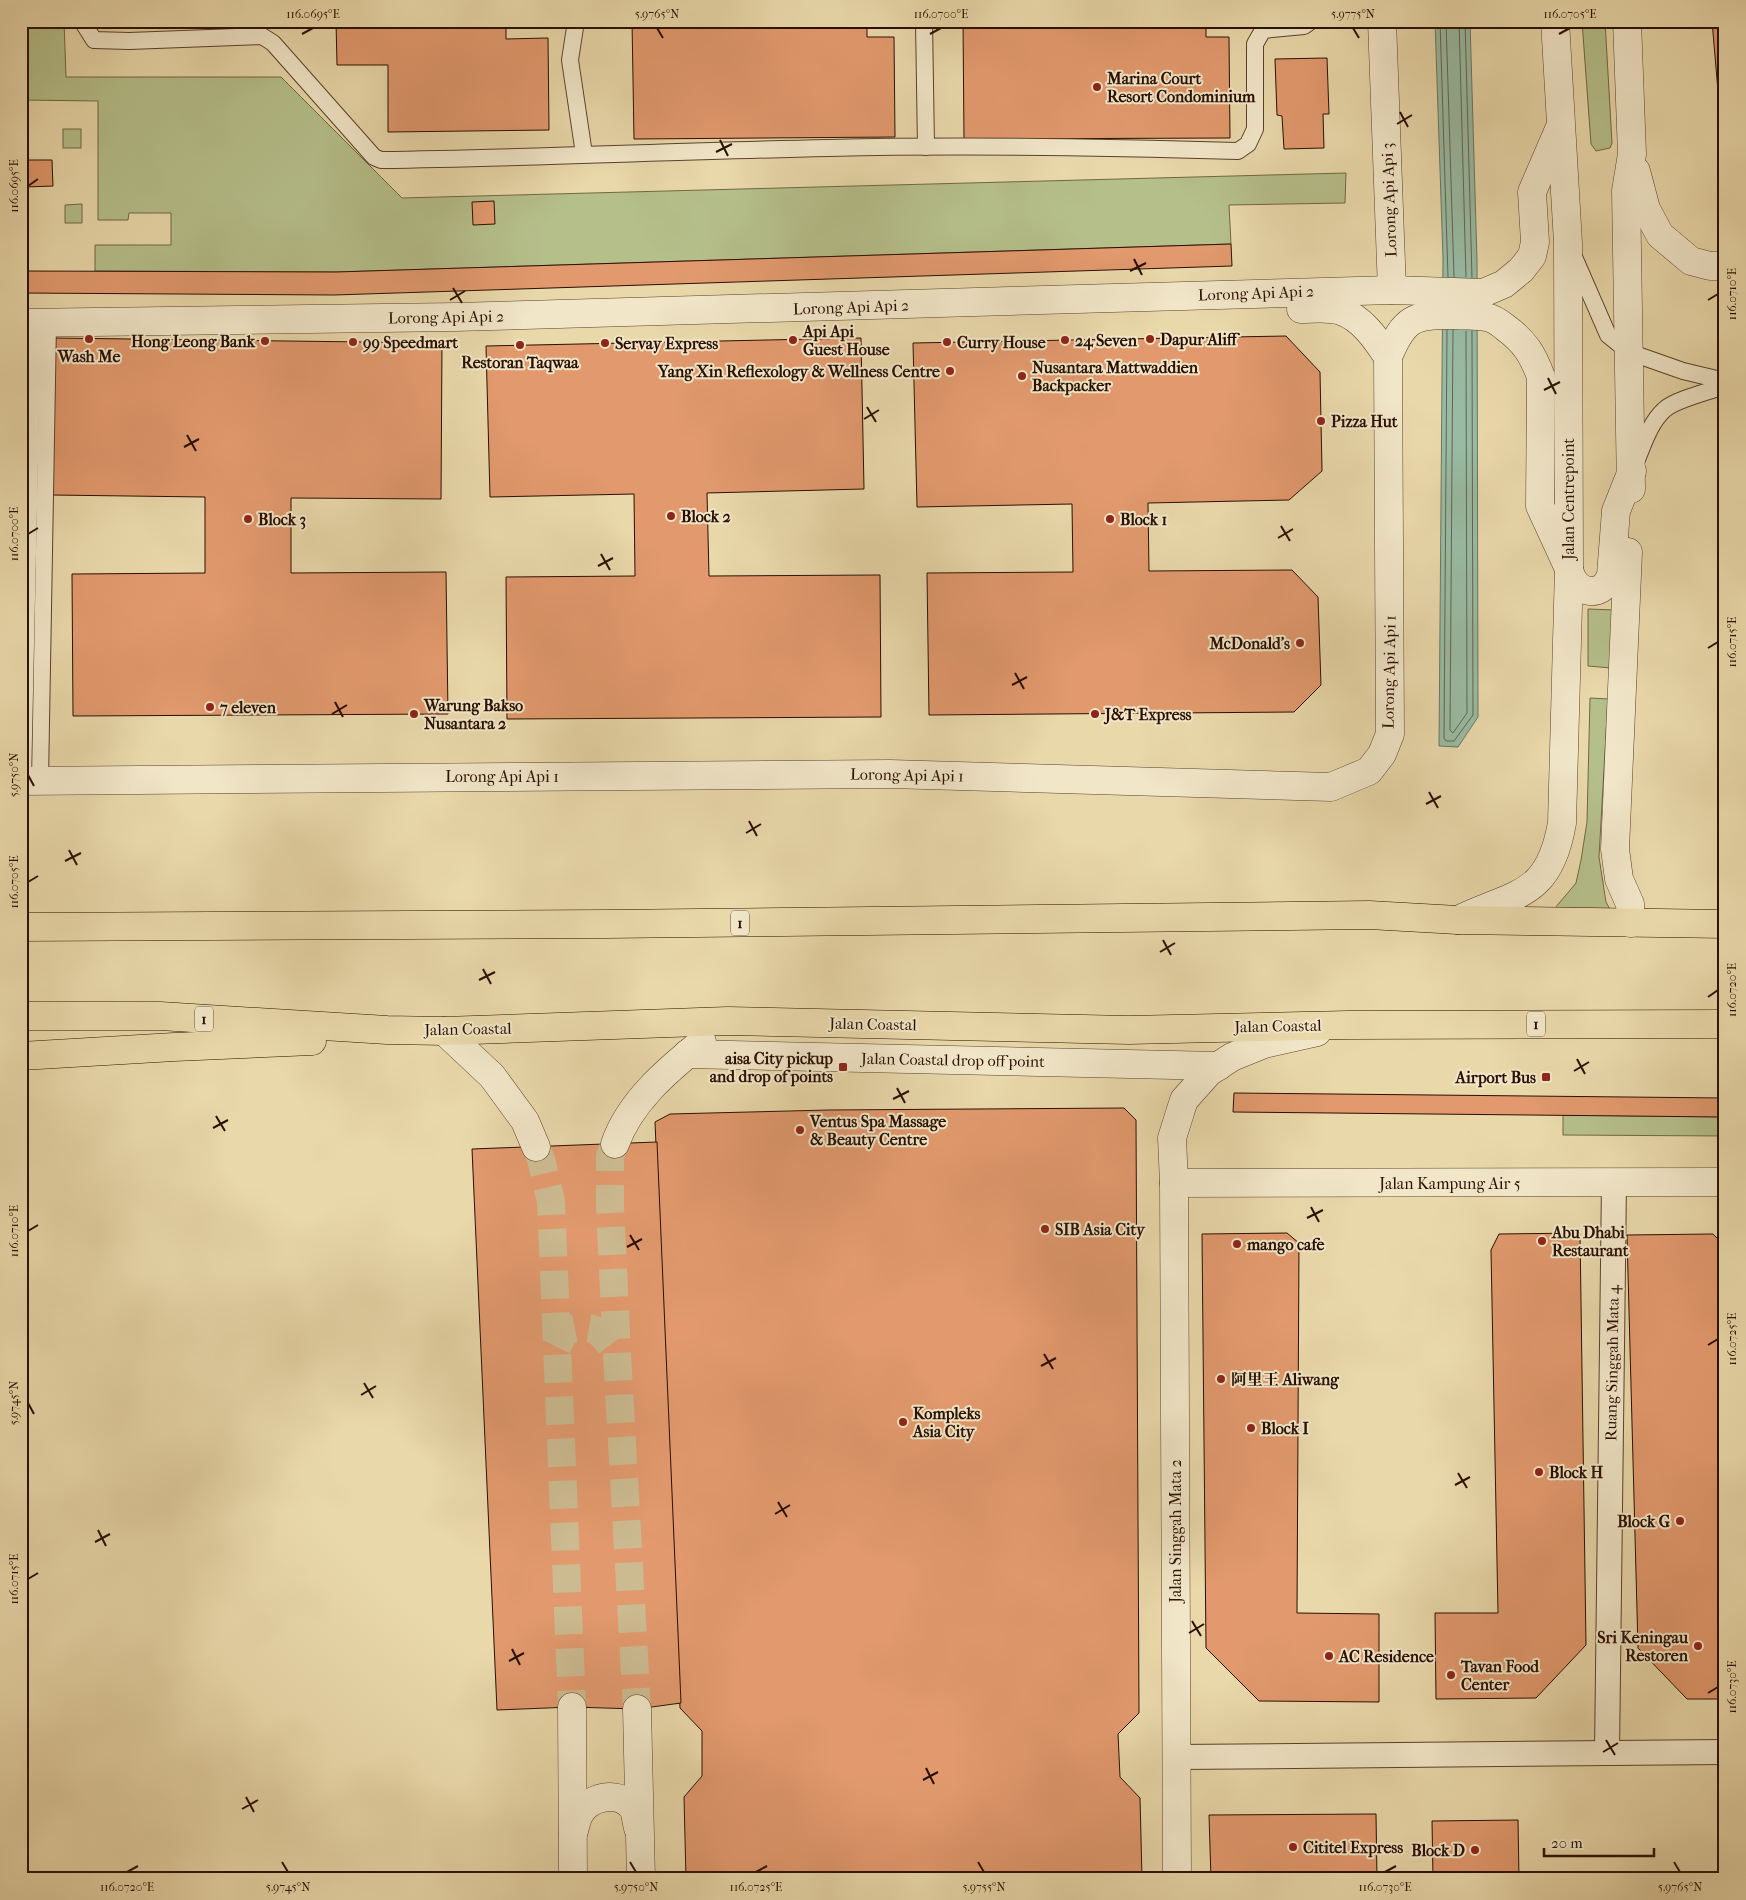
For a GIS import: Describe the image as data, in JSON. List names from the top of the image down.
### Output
{
  "streets": {
    "highway": ["1", "Jalan Coastal"],
    "street": [
      "Lorong Api Api 3",
      "Lorong Api Api 2",
      "Jalan Centrepoint",
      "Lorong Api Api 1",
      "Jalan Coastal drop off point",
      "Jalan Kampung Air 5",
      "Ruang Singgah Mata 4",
      "Jalan Singgah Mata 2"
    ]
  },
  "crossings": [
    ["Lorong Api Api 3", "Lorong Api Api 2"],
    ["Lorong Api Api 2", "Jalan Centrepoint"],
    ["Jalan Centrepoint", "Lorong Api Api 1"],
    ["Jalan Centrepoint", "1"],
    ["Jalan Coastal", "Jalan Singgah Mata 2"],
    ["Jalan Coastal drop off point", "Jalan Singgah Mata 2"],
    ["Jalan Kampung Air 5", "Ruang Singgah Mata 4"],
    ["Jalan Kampung Air 5", "Jalan Singgah Mata 2"]
  ],
  "places": {
    "other": [
      "Marina Court Resort Condominium",
      "Wash Me",
      "Dapur Aliff",
      "Api Api Guest House",
      "24 Seven",
      "Hong Leong Bank",
      "99 Speedmart",
      "Curry House",
      "Servay Express",
      "Restoran Taqwaa",
      "Yang Xin Reflexology & Wellness Centre",
      "Nusantara Mattwaddien Backpacker",
      "Pizza Hut",
      "Block 2",
      "Block 3",
      "Block 1",
      "McDonald's",
      "7 eleven",
      "Warung Bakso Nusantara 2",
      "J&T Express",
      "Ventus Spa Massage & Beauty Centre",
      "SIB Asia City",
      "Abu Dhabi Restaurant",
      "mango cafe",
      "阿里王 Aliwang",
      "Kompleks Asia City",
      "Block I",
      "Block H",
      "Block G",
      "Sri Keningau Restoren",
      "AC Residence",
      "Tavan Food Center",
      "Cititel Express",
      "Block D"
    ],
    "transit": ["aisa City pickup and drop of points", "Airport Bus"]
  },
  "scale_bar": "20 m",
  "coordinates": [
    "116.0695°E",
    "5.9765°N",
    "116.0700°E",
    "5.9775°N",
    "116.0705°E",
    "116.0710°E",
    "116.0715°E",
    "5.9750°N",
    "116.0720°E",
    "116.0725°E",
    "5.9745°N",
    "116.0730°E",
    "5.9755°N"
  ]
}
